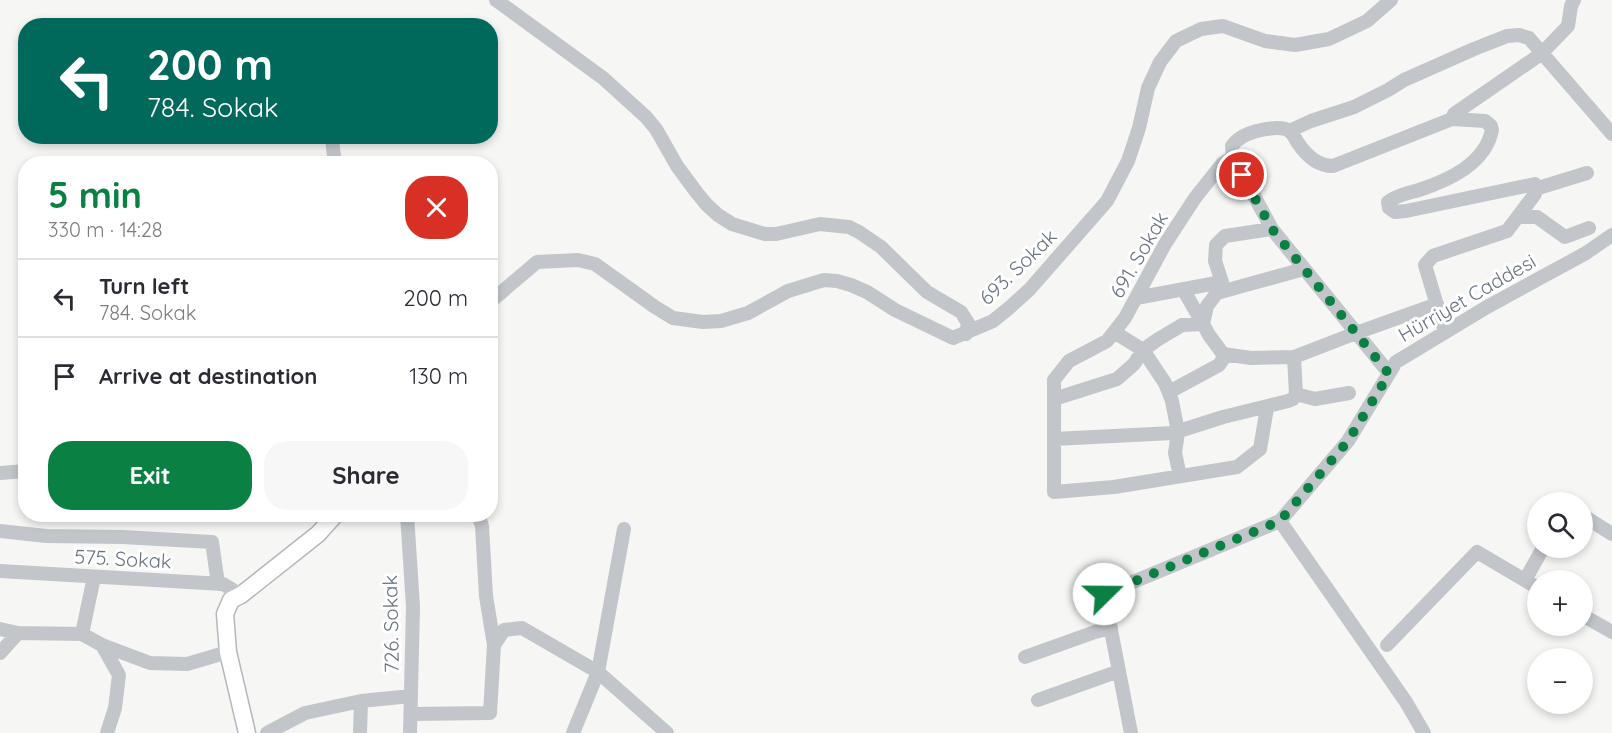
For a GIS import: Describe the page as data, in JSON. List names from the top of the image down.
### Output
{
  "streets": {
    "street": [
      "691. Sokak",
      "693. Sokak",
      "Hürriyet Caddesi",
      "575. Sokak",
      "726. Sokak"
    ]
  },
  "page": {
    "turn": ["200 m", "784. Sokak"],
    "heading": ["5 min", "330 m · 14:28"],
    "list": [
      {
        "name": "Turn left",
        "note": "784. Sokak",
        "value": "200 m"
      },
      {
        "name": "Arrive at destination",
        "value": "130 m"
      }
    ],
    "buttons": ["Exit", "Share"],
    "map_buttons": ["+", "−"]
  }
}
